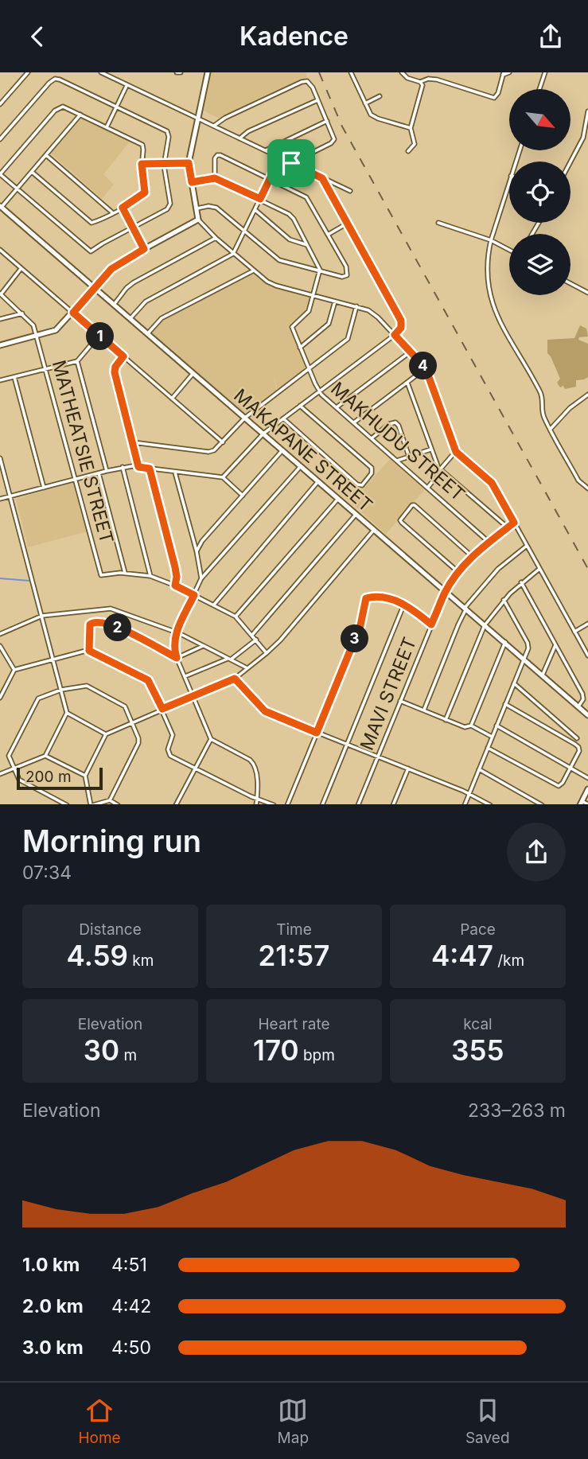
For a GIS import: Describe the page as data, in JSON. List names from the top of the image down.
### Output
{
  "streets": {
    "street": [
      "MAKHUDU STREET",
      "MAKAPANE STREET",
      "MATHEATSIE STREET",
      "MAVI STREET"
    ]
  },
  "crossings": [
    ["MAKHUDU STREET", "MAVI STREET"],
    ["MAKAPANE STREET", "MAVI STREET"]
  ],
  "scale_bar": "200 m",
  "north": "bottom right",
  "page": {
    "header": "Kadence",
    "pins": [
      "1",
      "4",
      "2",
      "3"
    ],
    "scale": "200 m",
    "heading": ["Morning run", "07:34"],
    "stats": [
      ["Distance", "4.59 km"],
      ["Time", "21:57"],
      ["Pace", "4:47 /km"],
      ["Elevation", "30 m"],
      ["Heart rate", "170 bpm"],
      ["kcal", "355"]
    ],
    "chart": ["Elevation", "233–263 m"],
    "list": [
      {
        "name": "1.0 km",
        "note": "4:51"
      },
      {
        "name": "2.0 km",
        "note": "4:42"
      },
      {
        "name": "3.0 km",
        "note": "4:50"
      }
    ],
    "tabs": ["Home", "Map", "Saved"]
  }
}
